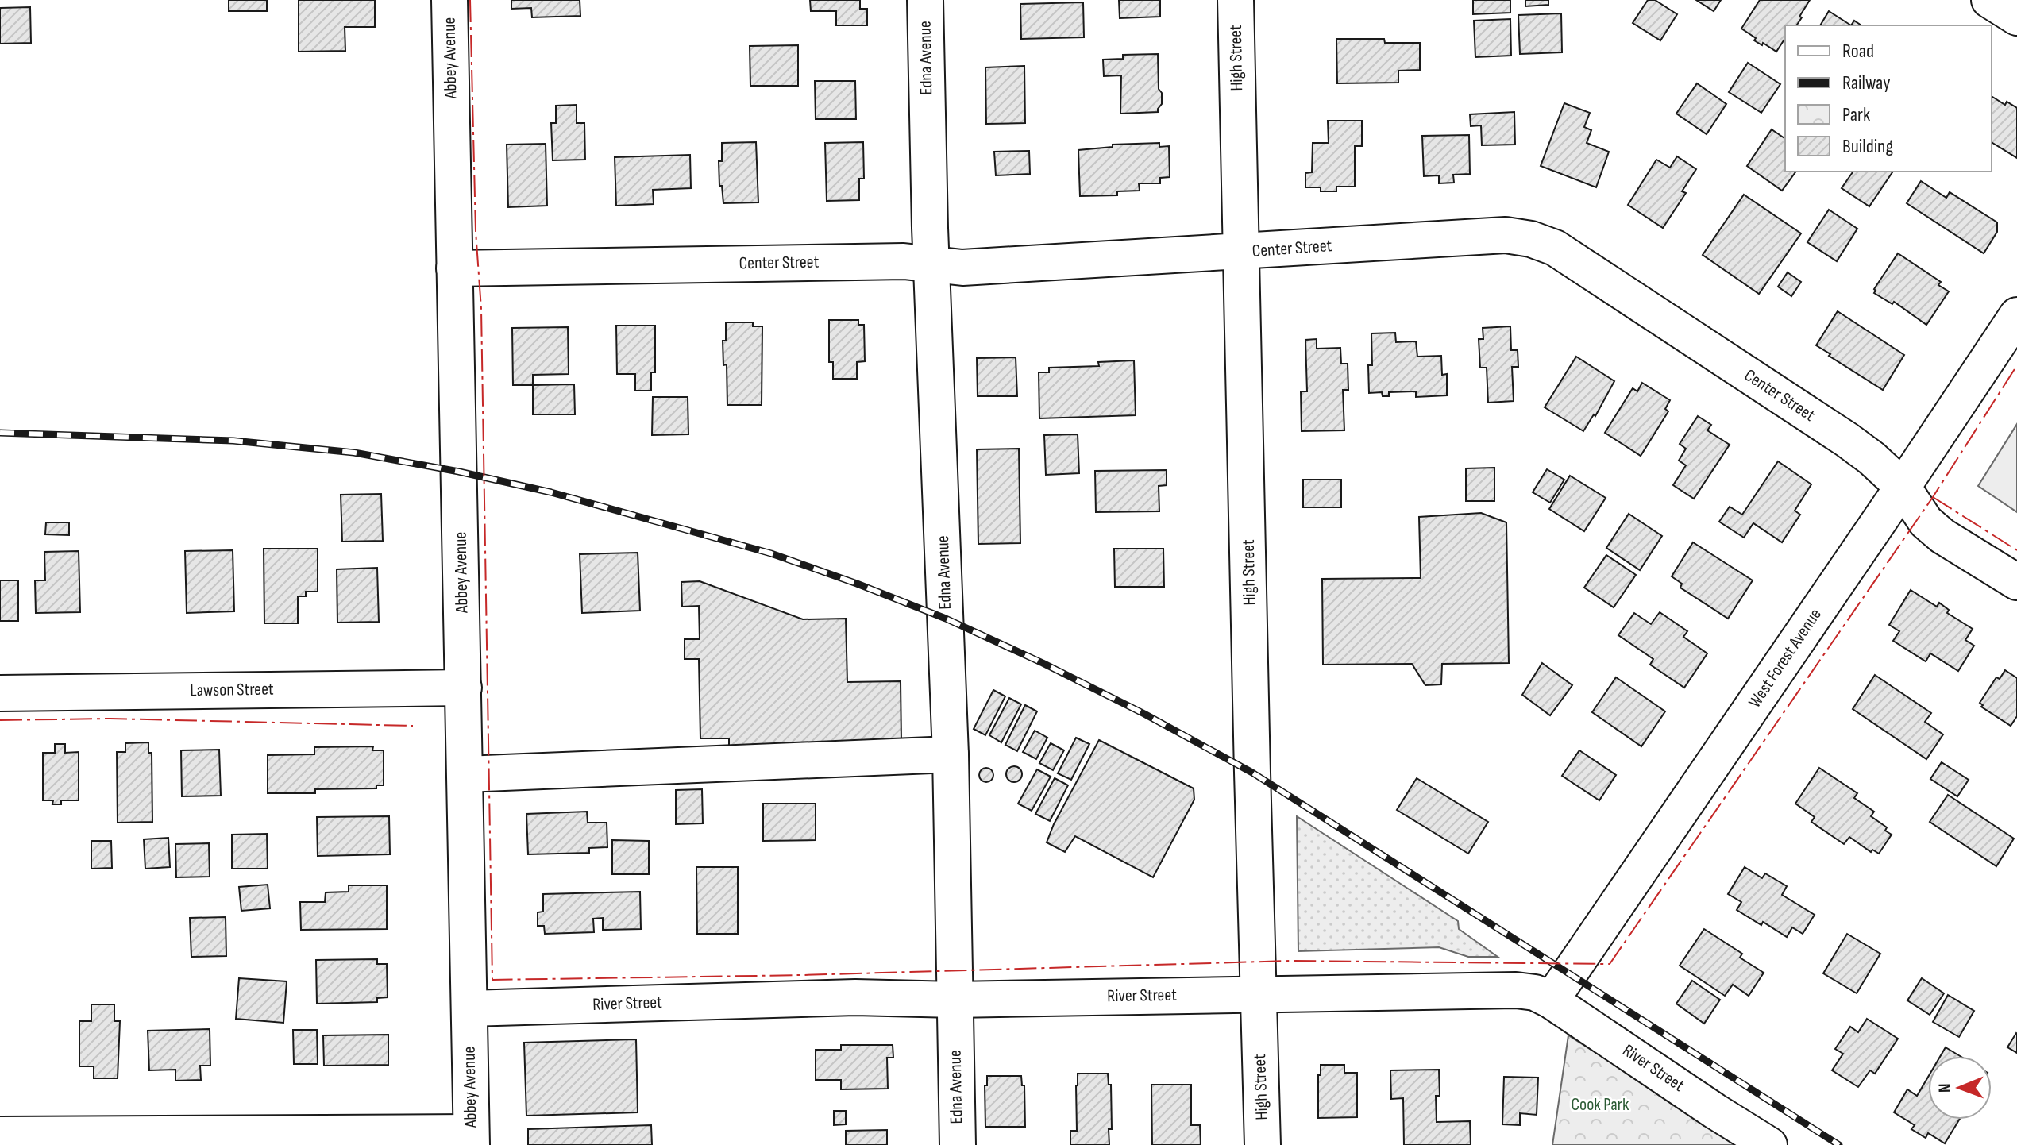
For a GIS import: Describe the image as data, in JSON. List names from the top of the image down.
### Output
{
  "streets": {
    "street": [
      "Abbey Avenue",
      "Edna Avenue",
      "High Street",
      "Center Street",
      "West Forest Avenue",
      "Lawson Street",
      "River Street"
    ]
  },
  "crossings": [
    ["Abbey Avenue", "Center Street"],
    ["Abbey Avenue", "Lawson Street"],
    ["Abbey Avenue", "River Street"],
    ["Edna Avenue", "Center Street"],
    ["Edna Avenue", "River Street"],
    ["High Street", "Center Street"],
    ["High Street", "River Street"],
    ["Center Street", "West Forest Avenue"],
    ["West Forest Avenue", "River Street"]
  ],
  "parks": ["Cook Park"],
  "legend": [
    "Road",
    "Railway",
    "Park",
    "Building"
  ],
  "north": "left"
}
